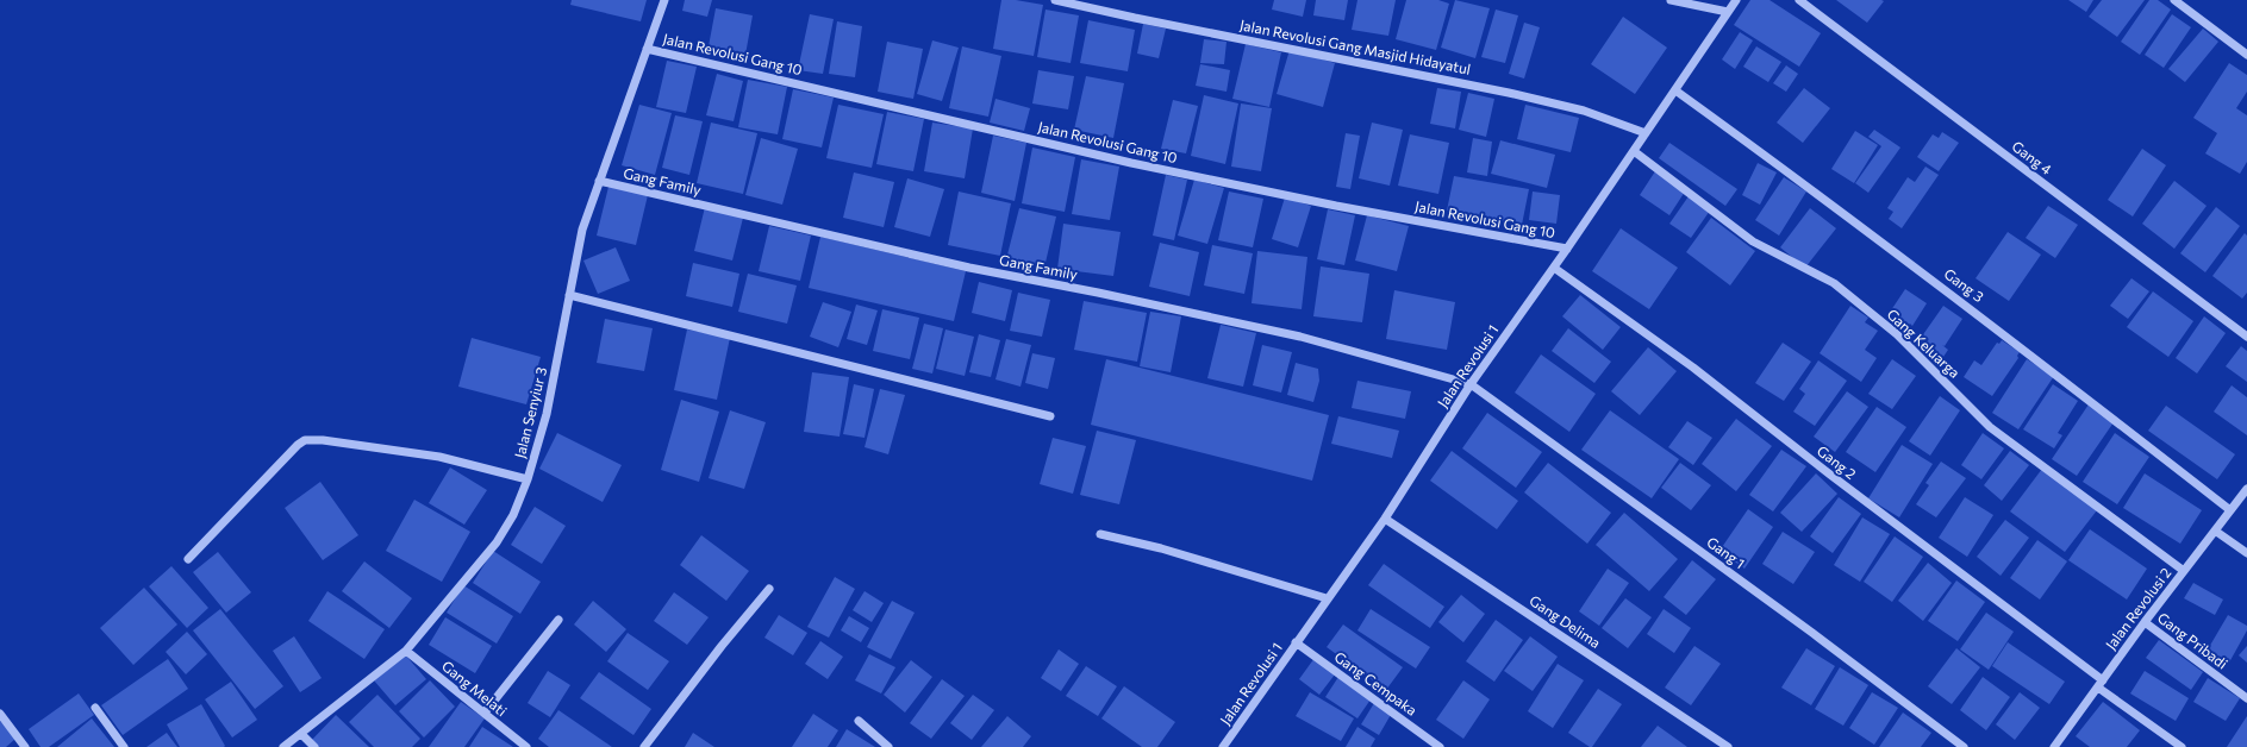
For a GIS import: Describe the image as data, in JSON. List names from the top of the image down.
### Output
{
  "streets": {
    "street": [
      "Jalan Revolusi Gang Masjid Hidayatul",
      "Jalan Revolusi Gang 10",
      "Gang 4",
      "Gang Family",
      "Gang 3",
      "Gang Keluarga",
      "Jalan Revolusi 1",
      "Jalan Senyiur 3",
      "Gang 2",
      "Gang 1",
      "Jalan Revolusi 2",
      "Gang Delima",
      "Gang Pribadi",
      "Gang Cempaka",
      "Gang Melati"
    ]
  },
  "crossings": [
    ["Jalan Revolusi Gang Masjid Hidayatul", "Jalan Revolusi 1"],
    ["Jalan Revolusi Gang 10", "Jalan Revolusi 1"],
    ["Jalan Revolusi Gang 10", "Jalan Senyiur 3"],
    ["Gang Family", "Jalan Revolusi 1"],
    ["Gang Family", "Jalan Senyiur 3"],
    ["Gang Family", "Gang 1"],
    ["Gang 3", "Jalan Revolusi 1"],
    ["Gang 3", "Jalan Revolusi 2"],
    ["Gang Keluarga", "Jalan Revolusi 1"],
    ["Gang Keluarga", "Jalan Revolusi 2"],
    ["Jalan Revolusi 1", "Gang 2"],
    ["Jalan Revolusi 1", "Gang 1"],
    ["Jalan Revolusi 1", "Gang Delima"],
    ["Jalan Revolusi 1", "Gang Cempaka"],
    ["Jalan Senyiur 3", "Gang Melati"],
    ["Gang 2", "Jalan Revolusi 2"],
    ["Jalan Revolusi 2", "Gang Pribadi"]
  ]
}
